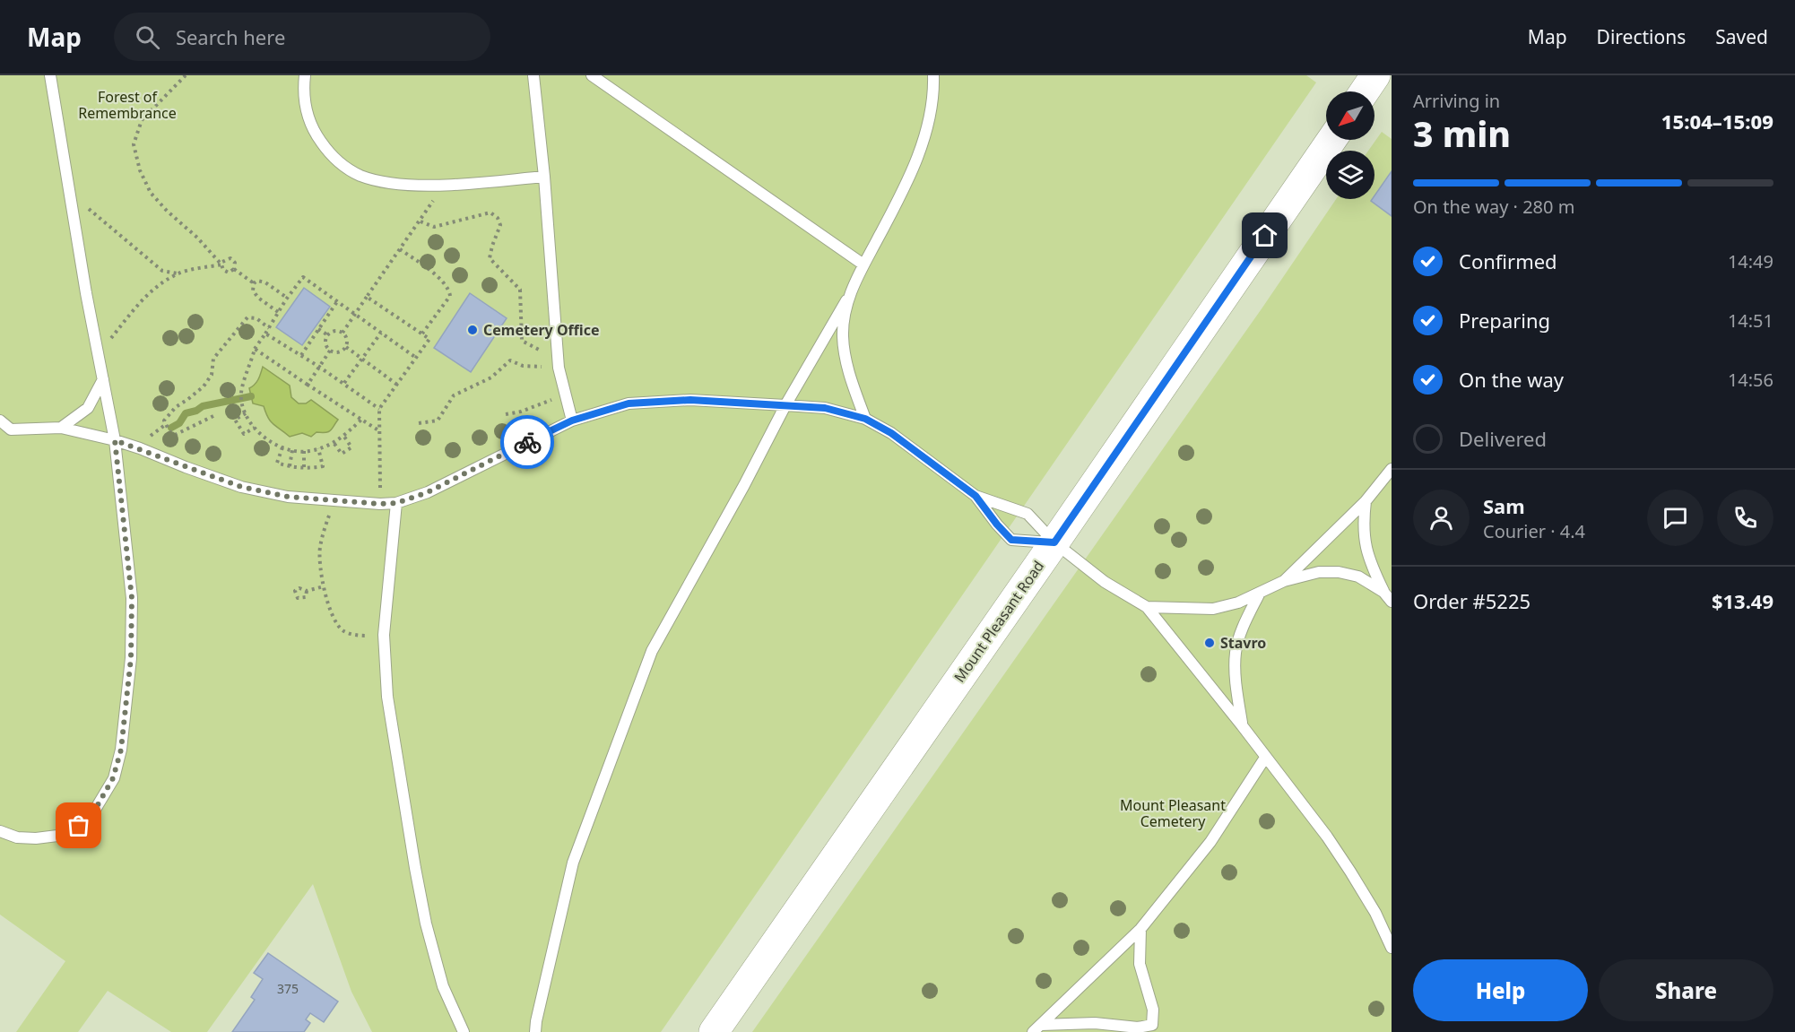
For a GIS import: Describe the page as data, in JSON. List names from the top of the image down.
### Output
{
  "streets": {
    "main road": ["Mount Pleasant Road"]
  },
  "parks": ["Forest of Remembrance", "Mount Pleasant Cemetery"],
  "places": ["Cemetery Office", "Stavro"],
  "house_numbers": ["375"],
  "north": "bottom left",
  "page": {
    "header": "Map",
    "search": "Search here",
    "nav": ["Map", "Directions", "Saved"],
    "heading": ["3 min", "Arriving in", "15:04–15:09"],
    "panel": [
      "Sam",
      "Courier · 4.4",
      "Order #5225",
      "$13.49"
    ],
    "bar": "On the way · 280 m",
    "list": [
      ["Confirmed", "14:49"],
      ["Preparing", "14:51"],
      ["On the way", "14:56"],
      "Delivered"
    ],
    "buttons": ["Help", "Share"]
  }
}
